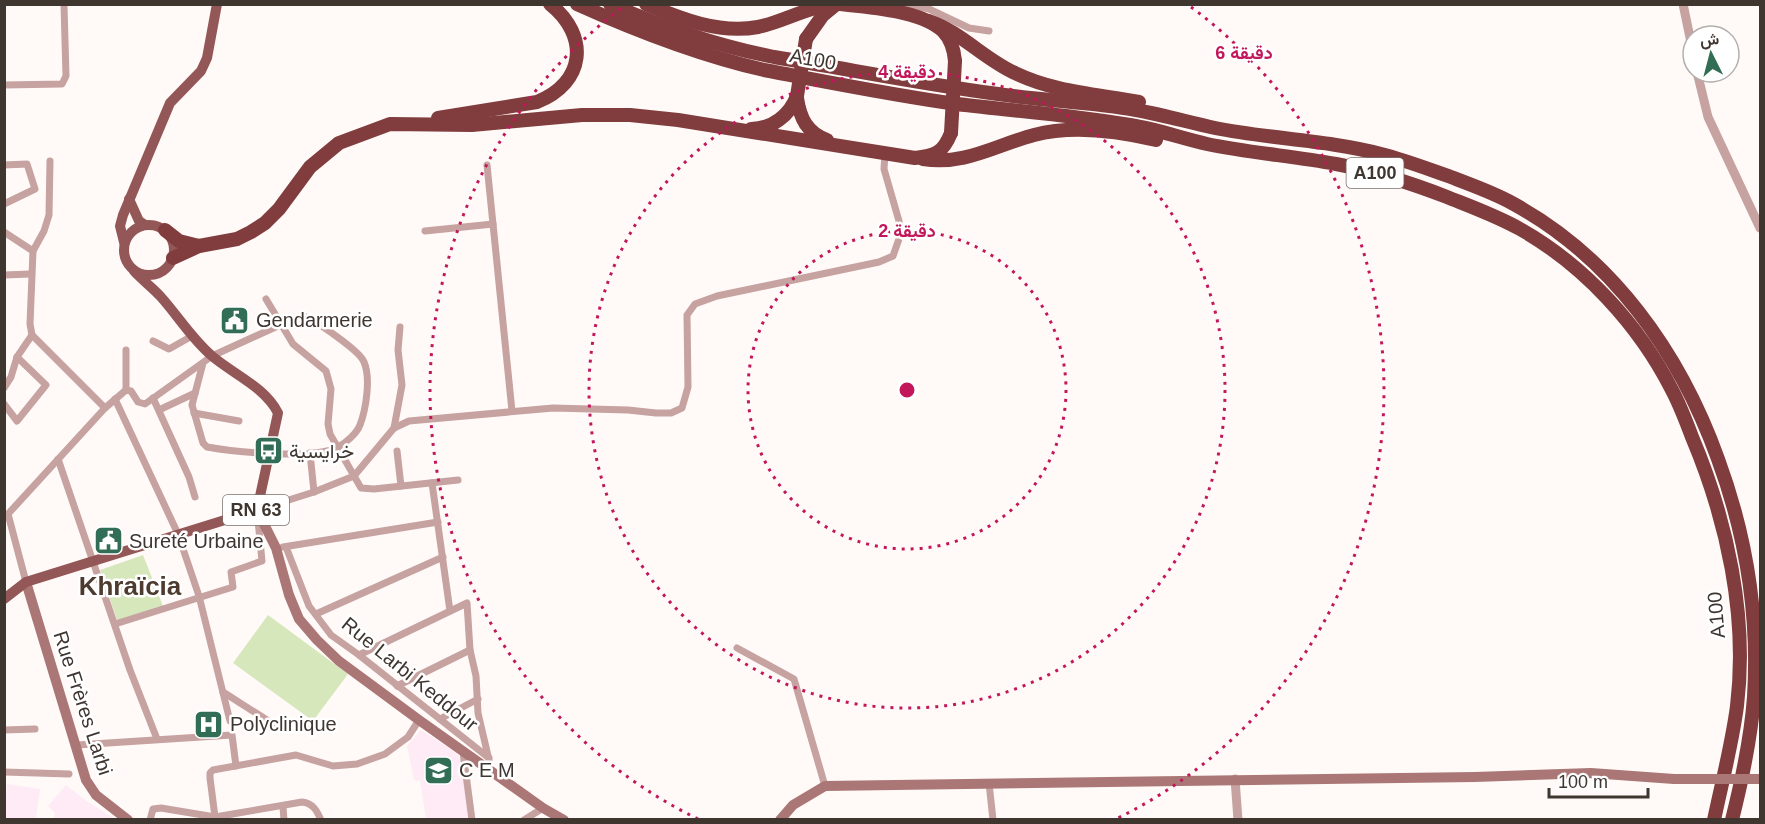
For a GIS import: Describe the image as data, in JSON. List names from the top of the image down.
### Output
{
  "streets": {
    "highway": ["A100"],
    "main road": ["RN 63", "Rue Frères Larbi"],
    "street": ["Rue Larbi Keddour"]
  },
  "crossings": [
    ["RN 63", "Rue Frères Larbi"]
  ],
  "districts": ["Khraïcia"],
  "places": {
    "public building": ["Gendarmerie", "Sureté Urbaine"],
    "bus stop": ["خرايسية"],
    "hospital": ["Polyclinique"],
    "school or university": ["C E M"]
  },
  "scale_bar": "100 m",
  "north": "top",
  "rings": ["6 دقيقة", "4 دقيقة", "2 دقيقة"]
}
